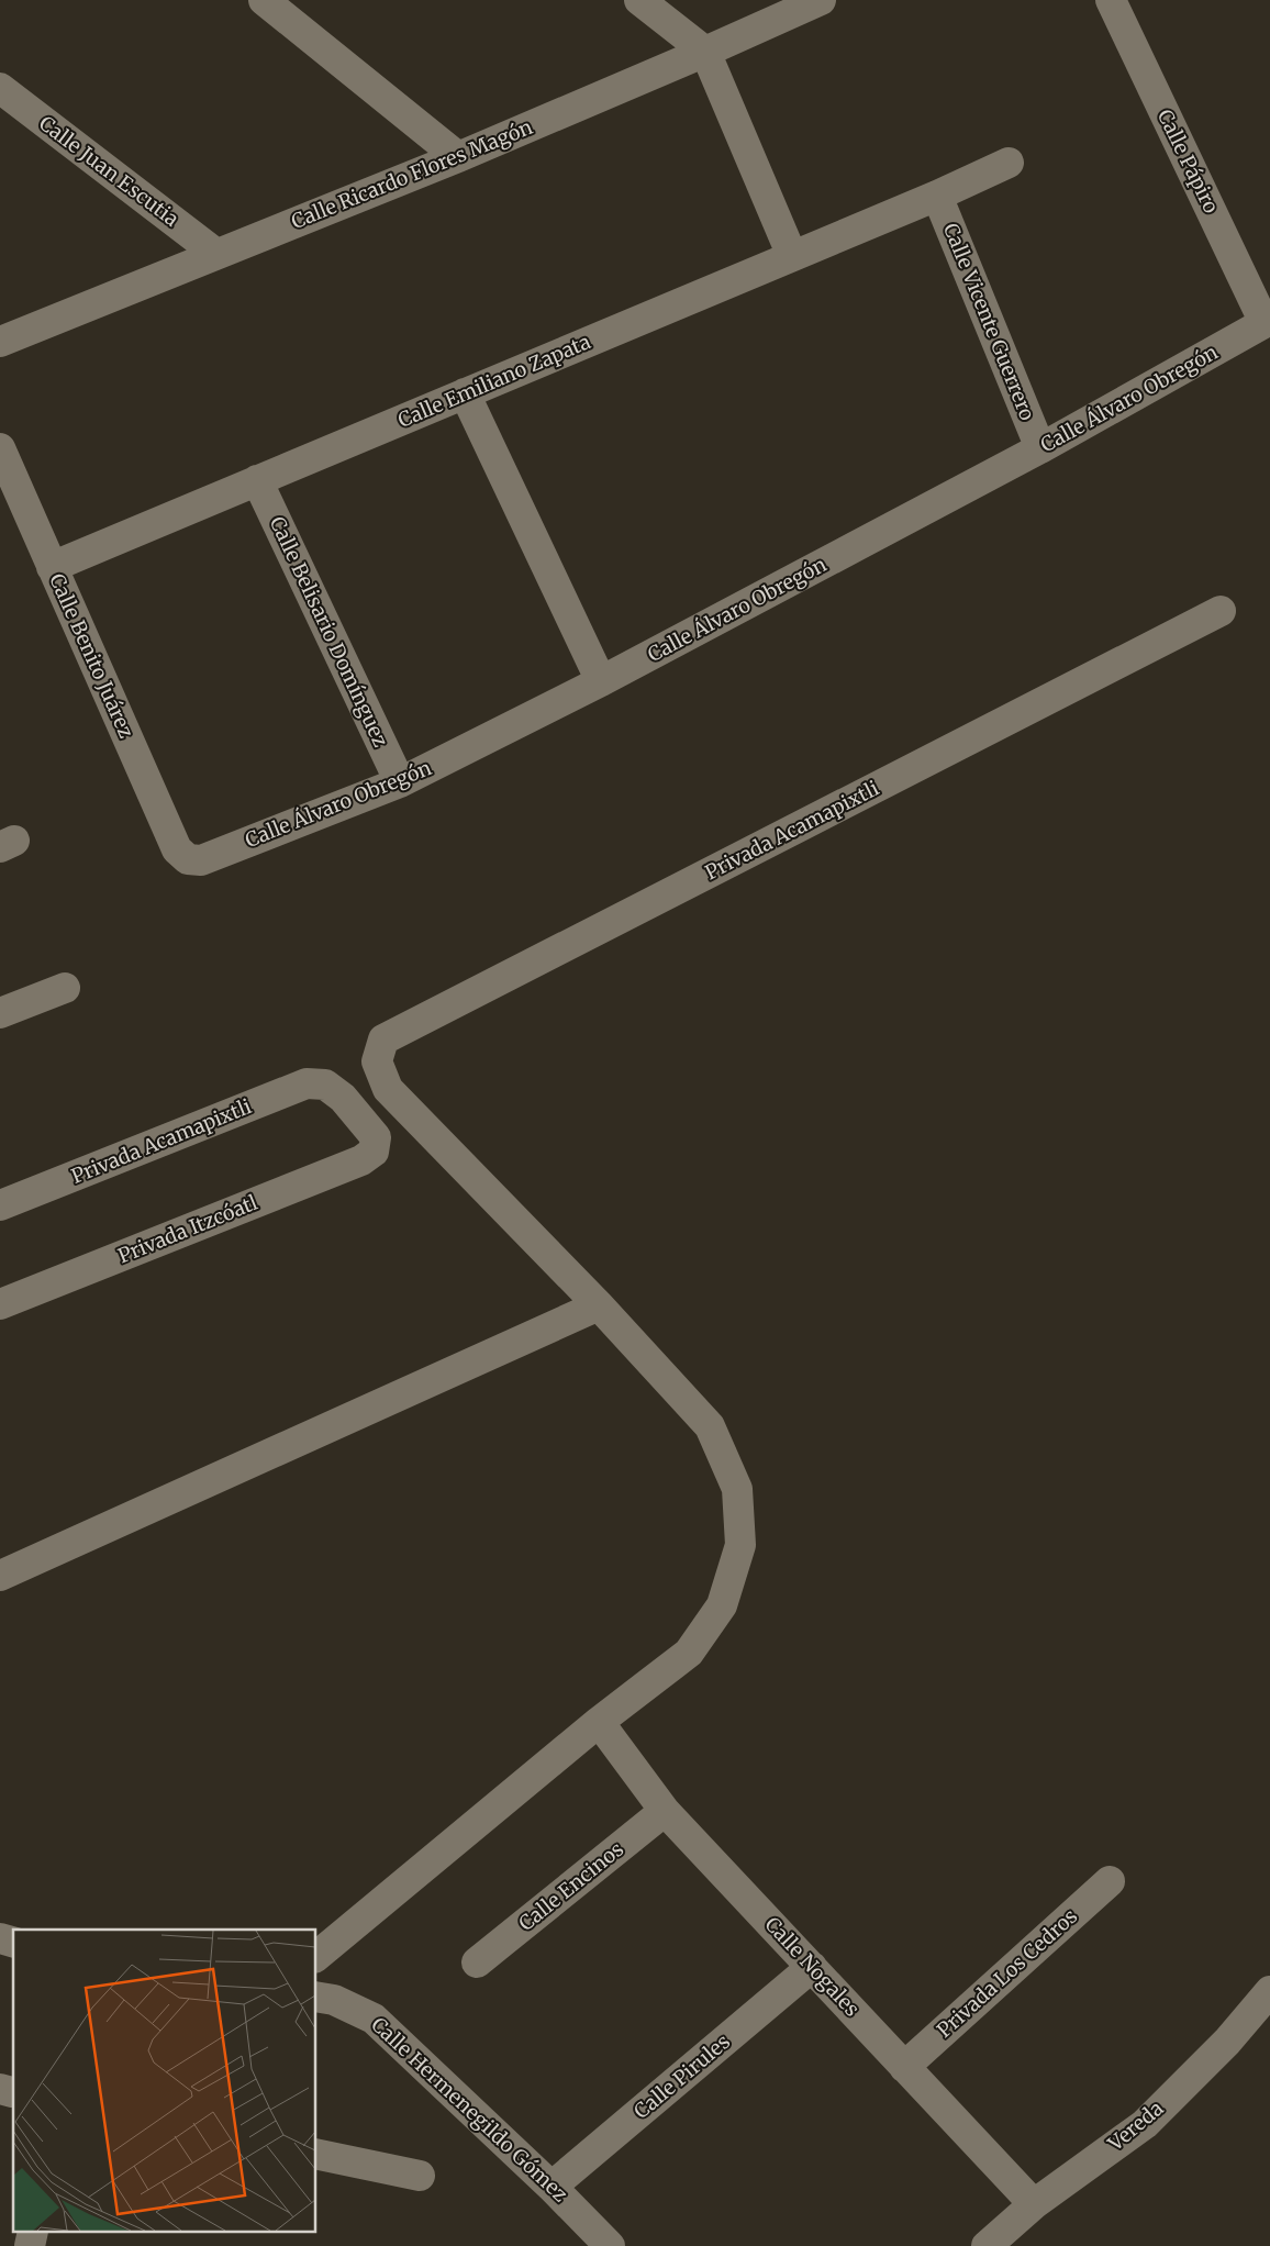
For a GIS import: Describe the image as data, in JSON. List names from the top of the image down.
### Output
{
  "streets": {
    "street": [
      "Calle Pápiro",
      "Calle Juan Escutia",
      "Calle Ricardo Flores Magón",
      "Calle Vicente Guerrero",
      "Calle Emiliano Zapata",
      "Calle Álvaro Obregón",
      "Calle Belisario Domínguez",
      "Calle Benito Juárez",
      "Privada Acamapixtli",
      "Privada Itzcóatl",
      "Calle Encinos",
      "Calle Nogales",
      "Privada Los Cedros",
      "Calle Pirules",
      "Calle Hermenegildo Gómez",
      "Vereda"
    ]
  },
  "crossings": [
    ["Calle Pápiro", "Calle Álvaro Obregón"],
    ["Calle Juan Escutia", "Calle Ricardo Flores Magón"],
    ["Calle Vicente Guerrero", "Calle Emiliano Zapata"],
    ["Calle Vicente Guerrero", "Calle Álvaro Obregón"],
    ["Calle Emiliano Zapata", "Calle Belisario Domínguez"],
    ["Calle Emiliano Zapata", "Calle Benito Juárez"],
    ["Calle Álvaro Obregón", "Calle Belisario Domínguez"],
    ["Calle Álvaro Obregón", "Calle Benito Juárez"],
    ["Privada Acamapixtli", "Privada Itzcóatl"],
    ["Calle Encinos", "Calle Nogales"],
    ["Calle Nogales", "Privada Los Cedros"],
    ["Calle Nogales", "Calle Pirules"],
    ["Calle Nogales", "Vereda"],
    ["Calle Pirules", "Calle Hermenegildo Gómez"]
  ]
}
